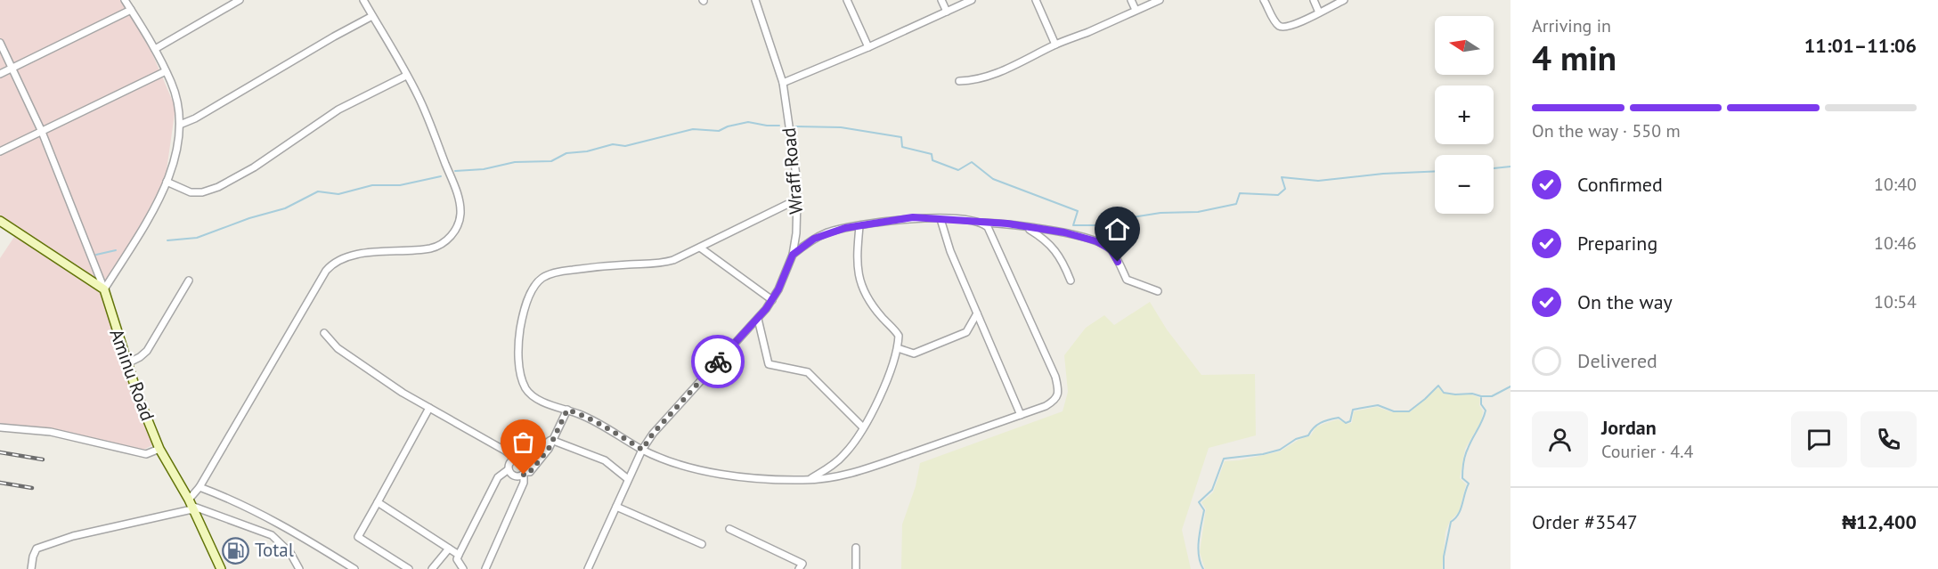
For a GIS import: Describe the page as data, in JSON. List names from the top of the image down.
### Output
{
  "streets": {
    "street": ["Wraff Road", "Aminu Road"]
  },
  "places": {
    "fuel station": ["Total"]
  },
  "north": "left",
  "page": {
    "heading": ["4 min", "Arriving in", "11:01–11:06"],
    "panel": [
      "Jordan",
      "Courier · 4.4",
      "Order #3547",
      "₦12,400"
    ],
    "map_buttons": ["+", "−"],
    "bar": "On the way · 550 m",
    "list": [
      ["Confirmed", "10:40"],
      ["Preparing", "10:46"],
      ["On the way", "10:54"],
      "Delivered"
    ]
  }
}
